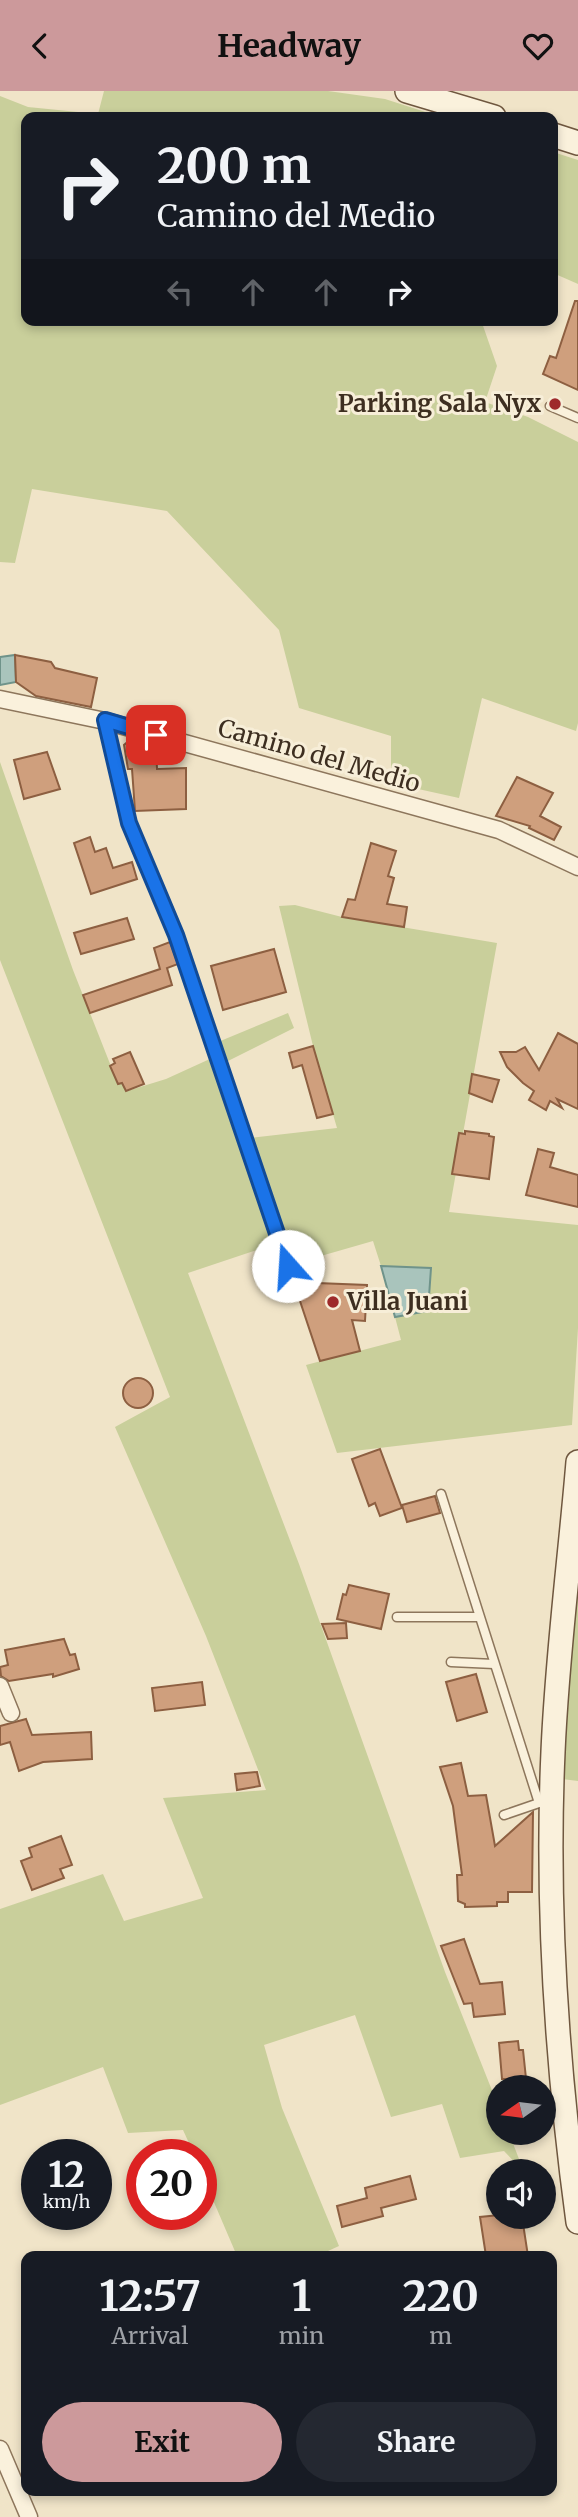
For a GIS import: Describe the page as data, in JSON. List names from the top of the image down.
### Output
{
  "streets": {
    "street": ["Camino del Medio"]
  },
  "places": ["Parking Sala Nyx", "Villa Juani"],
  "north": "left",
  "page": {
    "header": "Headway",
    "turn": ["200 m", "Camino del Medio"],
    "speed": "12 km/h",
    "limit": "20",
    "eta": [
      "12:57",
      "Arrival",
      "1",
      "min",
      "220",
      "m"
    ],
    "buttons": ["Exit", "Share"]
  }
}
